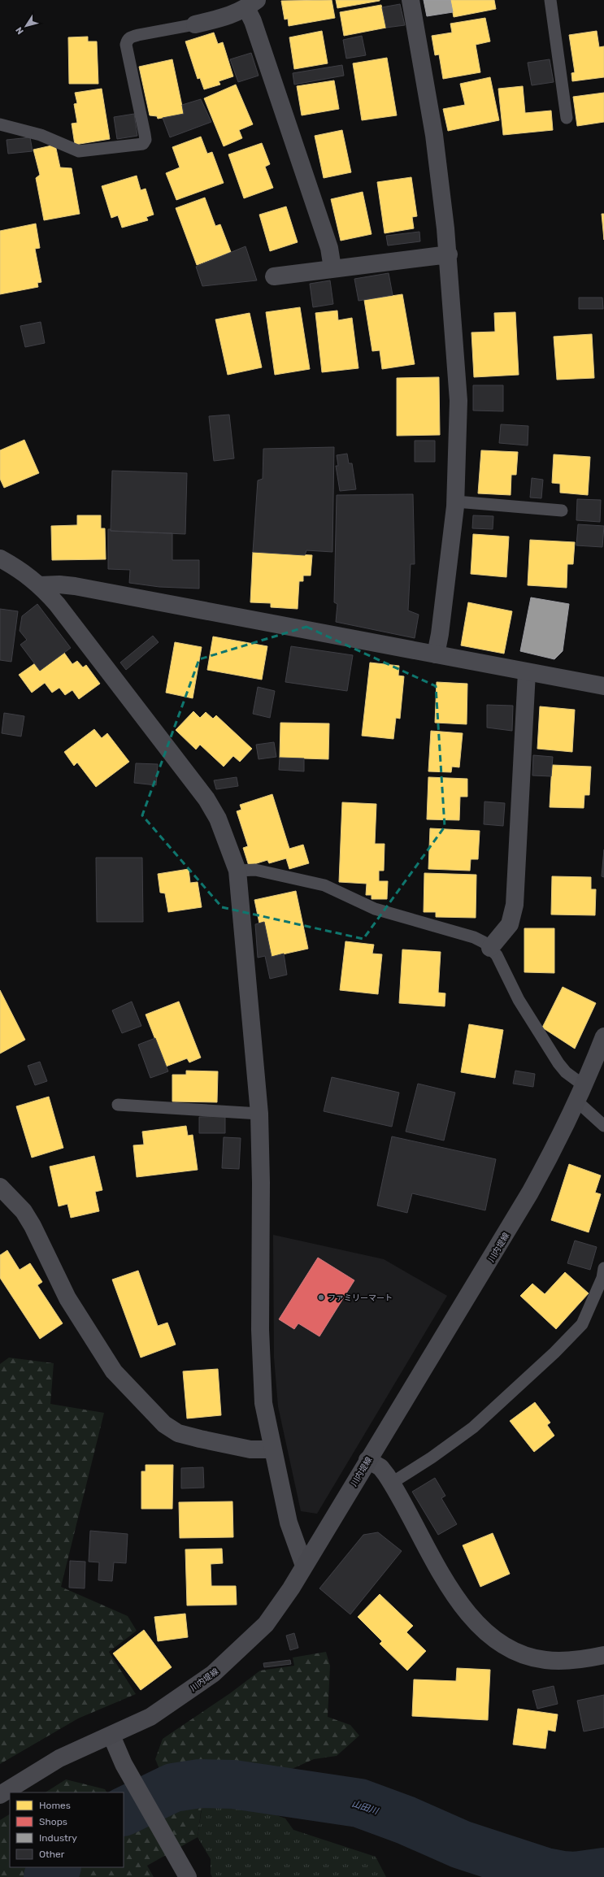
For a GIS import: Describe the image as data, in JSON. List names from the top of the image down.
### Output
{
  "streets": {
    "main road": ["川内堤線"]
  },
  "water": ["山田川"],
  "places": ["ファミリーマート"],
  "legend": [
    "Homes",
    "Shops",
    "Industry",
    "Other"
  ],
  "north": "bottom left"
}
